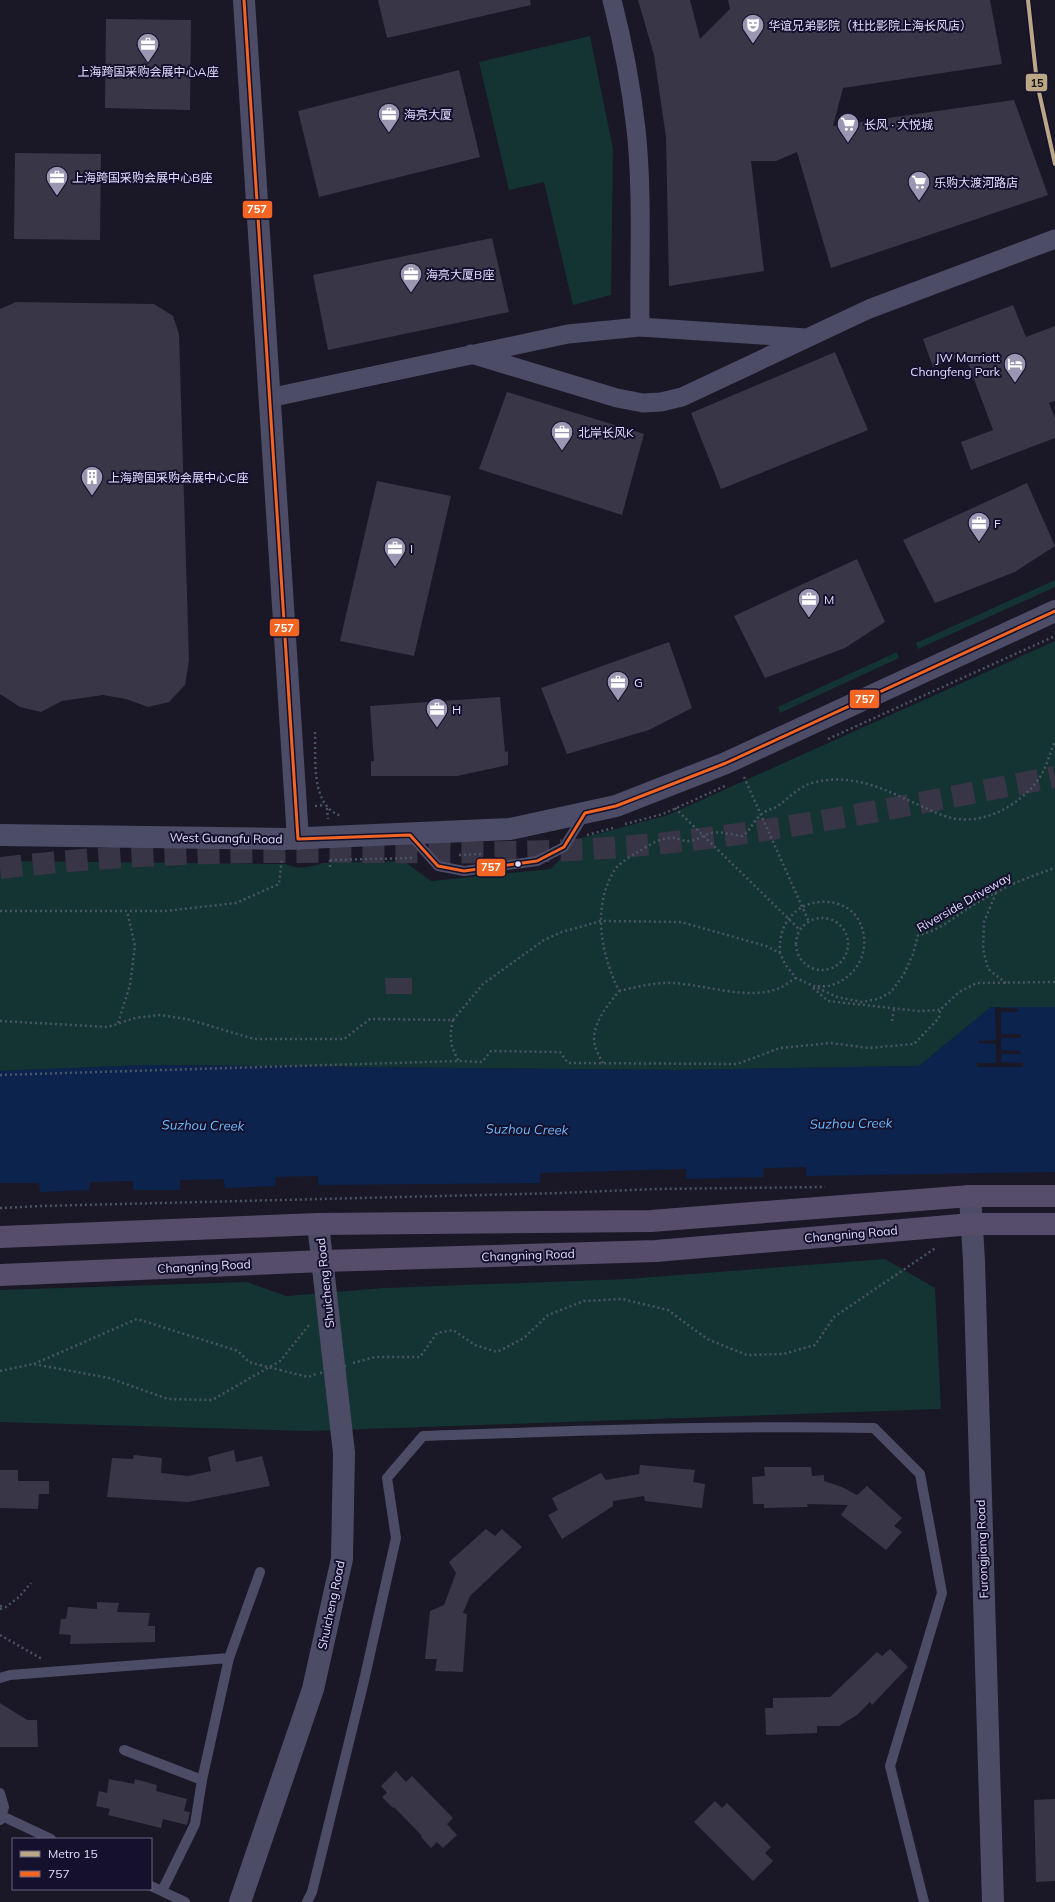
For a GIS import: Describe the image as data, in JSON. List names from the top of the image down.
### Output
{
  "streets": {
    "main road": ["Changning Road"],
    "street": ["West Guangfu Road", "Shuicheng Road", "Furongjiang Road"],
    "path": ["Riverside Driveway"]
  },
  "crossings": [
    ["Changning Road", "Shuicheng Road"],
    ["Changning Road", "Furongjiang Road"]
  ],
  "water": ["Suzhou Creek"],
  "places": {
    "theatre": ["华谊兄弟影院（杜比影院上海长风店）"],
    "office": [
      "上海跨国采购会展中心A座",
      "海亮大厦",
      "上海跨国采购会展中心B座",
      "海亮大厦B座",
      "北岸长风K",
      "F",
      "I",
      "M",
      "G",
      "H"
    ],
    "supermarket": ["长风 · 大悦城", "乐购大渡河路店"],
    "hotel": ["JW Marriott Changfeng Park"],
    "building": ["上海跨国采购会展中心C座"]
  },
  "lines": ["metro line 15", "transit line 757"],
  "legend": ["Metro 15", "757"]
}
